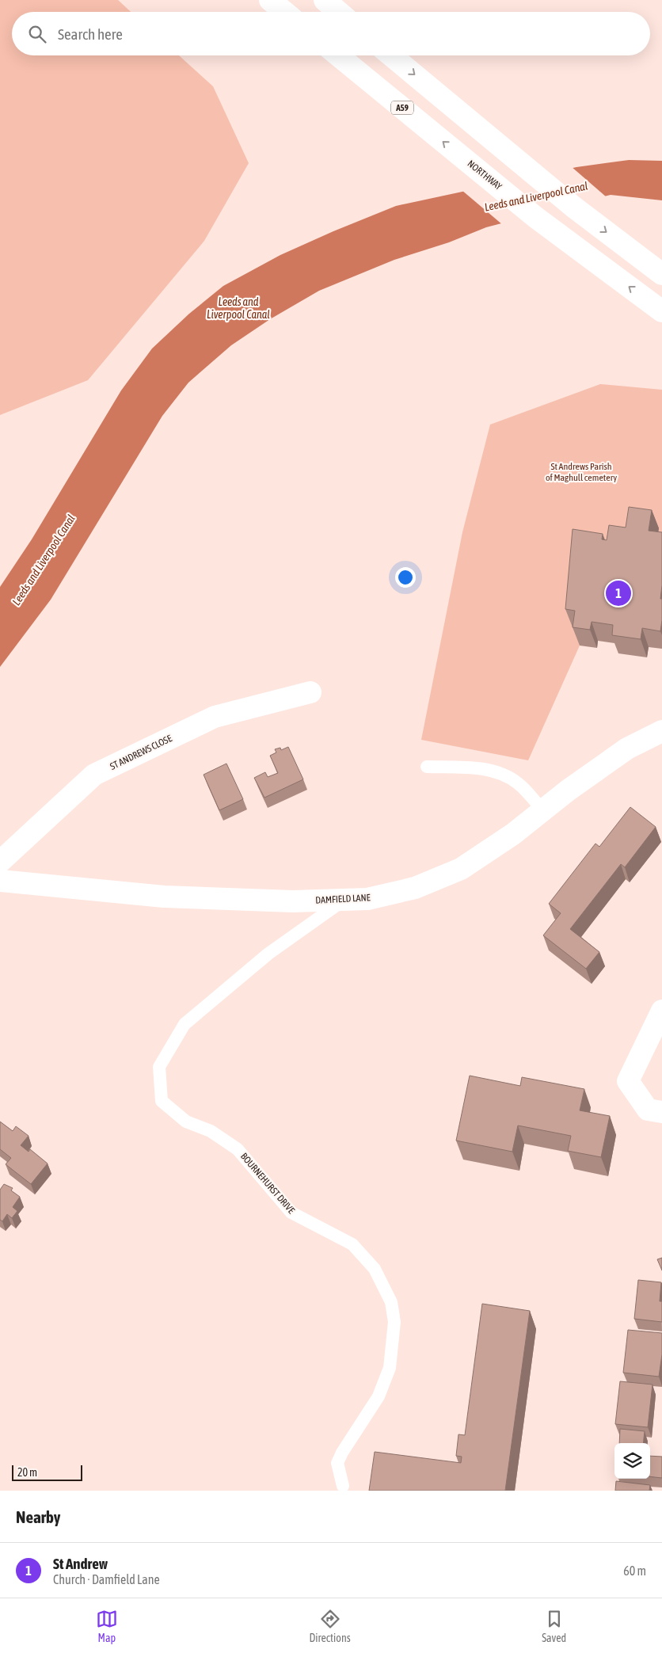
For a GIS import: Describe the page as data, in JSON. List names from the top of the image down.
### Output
{
  "streets": {
    "main road": [
      "A59",
      "NORTHWAY",
      "ST ANDREWS CLOSE",
      "DAMFIELD LANE"
    ],
    "lane": ["BOURNEHURST DRIVE"]
  },
  "crossings": [
    ["DAMFIELD LANE", "BOURNEHURST DRIVE"]
  ],
  "water": ["Leeds and Liverpool Canal"],
  "parks": ["St Andrews Parish of Maghull cemetery"],
  "scale_bar": "20 m",
  "page": {
    "search": "Search here",
    "pins": "1",
    "scale": "20 m",
    "heading": "Nearby",
    "list": [
      {
        "mark": "1",
        "name": "St Andrew",
        "note": "Church · Damfield Lane",
        "value": "60 m"
      }
    ],
    "nav": ["Map", "Directions", "Saved"]
  }
}
